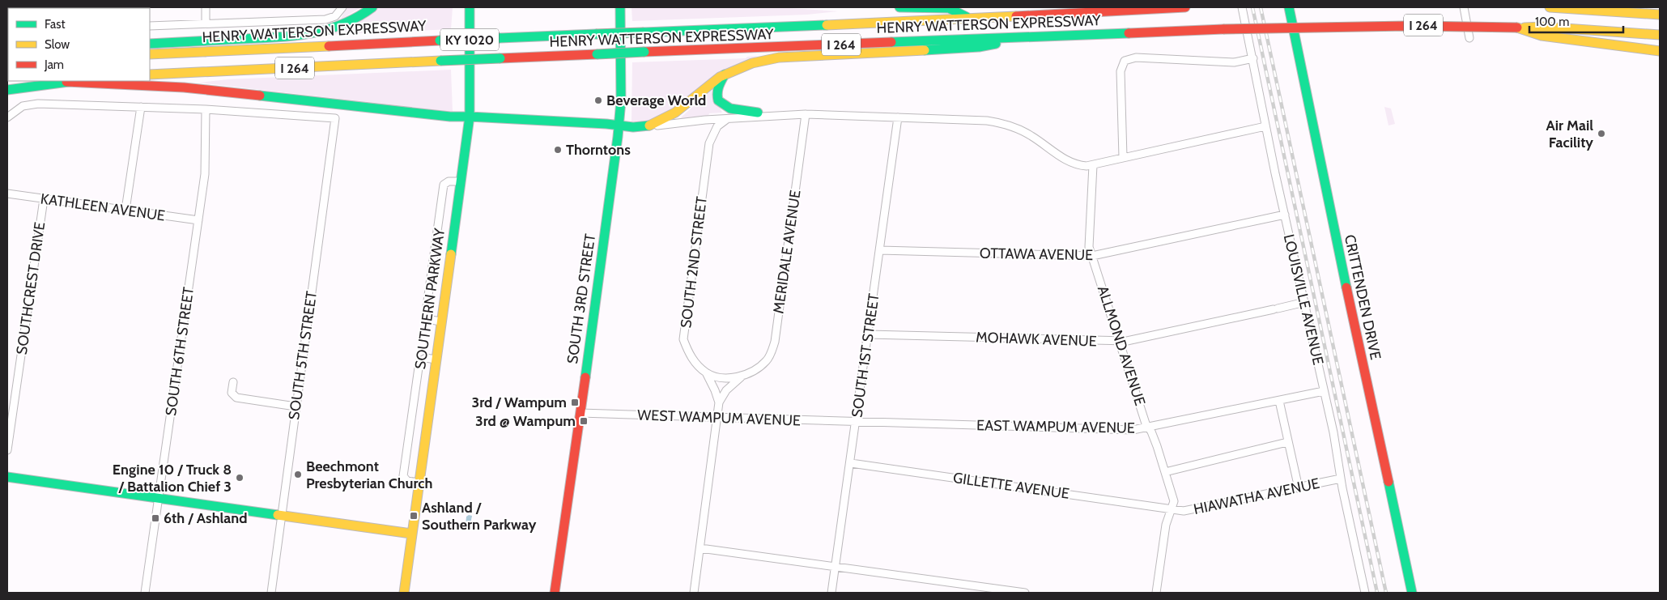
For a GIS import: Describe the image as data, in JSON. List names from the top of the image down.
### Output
{
  "streets": {
    "main road": [
      "HENRY WATTERSON EXPRESSWAY",
      "I 264",
      "KY 1020",
      "CRITTENDEN DRIVE",
      "SOUTHERN PARKWAY",
      "SOUTH 3RD STREET"
    ],
    "street": [
      "KATHLEEN AVENUE",
      "MERIDALE AVENUE",
      "OTTAWA AVENUE",
      "SOUTH 2ND STREET",
      "SOUTHCREST DRIVE",
      "LOUISVILLE AVENUE",
      "MOHAWK AVENUE",
      "ALLMOND AVENUE",
      "SOUTH 6TH STREET",
      "SOUTH 5TH STREET",
      "SOUTH 1ST STREET",
      "WEST WAMPUM AVENUE",
      "EAST WAMPUM AVENUE",
      "GILLETTE AVENUE",
      "HIAWATHA AVENUE"
    ]
  },
  "crossings": [
    ["KATHLEEN AVENUE", "SOUTHCREST DRIVE"],
    ["KATHLEEN AVENUE", "SOUTH 6TH STREET"],
    ["MERIDALE AVENUE", "SOUTH 2ND STREET"],
    ["OTTAWA AVENUE", "LOUISVILLE AVENUE"],
    ["OTTAWA AVENUE", "ALLMOND AVENUE"],
    ["OTTAWA AVENUE", "SOUTH 1ST STREET"],
    ["SOUTH 2ND STREET", "WEST WAMPUM AVENUE"],
    ["SOUTH 3RD STREET", "WEST WAMPUM AVENUE"],
    ["LOUISVILLE AVENUE", "MOHAWK AVENUE"],
    ["LOUISVILLE AVENUE", "EAST WAMPUM AVENUE"],
    ["LOUISVILLE AVENUE", "HIAWATHA AVENUE"],
    ["MOHAWK AVENUE", "ALLMOND AVENUE"],
    ["MOHAWK AVENUE", "SOUTH 1ST STREET"],
    ["ALLMOND AVENUE", "EAST WAMPUM AVENUE"],
    ["ALLMOND AVENUE", "GILLETTE AVENUE"],
    ["ALLMOND AVENUE", "HIAWATHA AVENUE"],
    ["SOUTH 6TH STREET", "SOUTH 5TH STREET"],
    ["SOUTH 1ST STREET", "WEST WAMPUM AVENUE"],
    ["SOUTH 1ST STREET", "EAST WAMPUM AVENUE"],
    ["SOUTH 1ST STREET", "GILLETTE AVENUE"],
    ["WEST WAMPUM AVENUE", "EAST WAMPUM AVENUE"],
    ["GILLETTE AVENUE", "HIAWATHA AVENUE"]
  ],
  "places": {
    "other": [
      "Beverage World",
      "Air Mail Facility",
      "Thorntons",
      "Beechmont Presbyterian Church",
      "Engine 10 / Truck 8 / Battalion Chief 3"
    ],
    "transit": [
      "3rd / Wampum",
      "3rd @ Wampum",
      "Ashland / Southern Parkway",
      "6th / Ashland"
    ]
  },
  "legend": ["Fast", "Slow", "Jam"],
  "scale_bar": "100 m"
}
